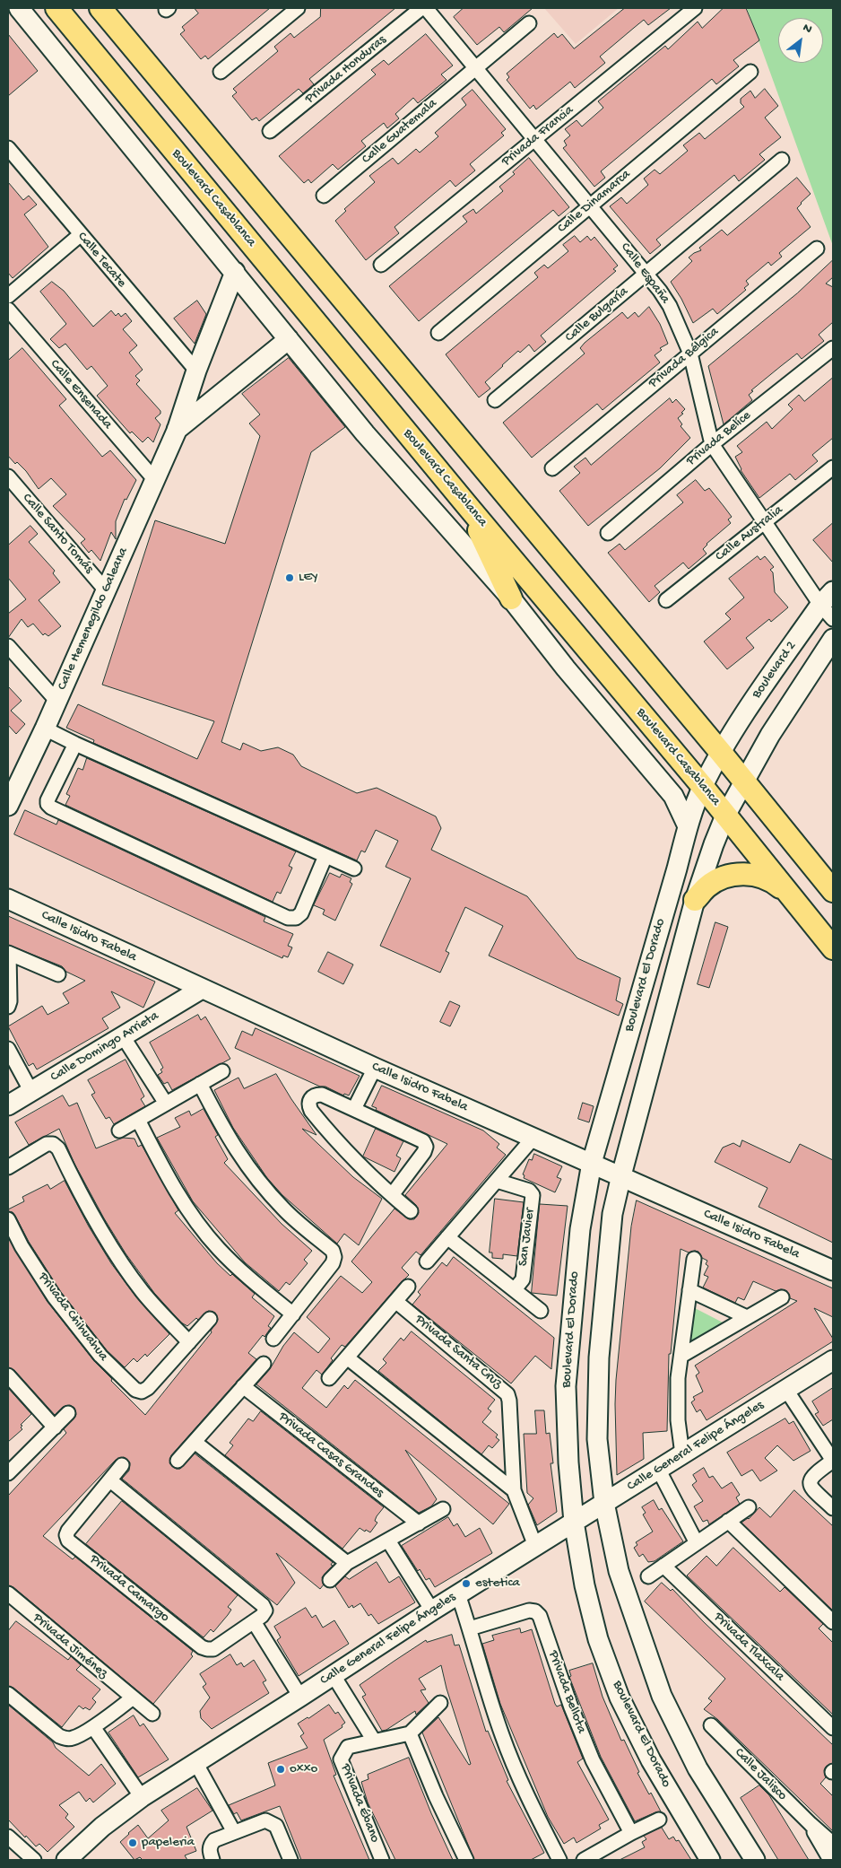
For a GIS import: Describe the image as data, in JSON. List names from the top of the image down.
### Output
{
  "streets": {
    "main road": [
      "Boulevard Casablanca",
      "Calle Hemenegildo Galeana",
      "Boulevard 2",
      "Calle Isidro Fabela",
      "Boulevard El Dorado",
      "Calle Domingo Arrieta",
      "Calle General Felipe Ángeles"
    ],
    "street": [
      "Privada Honduras",
      "Calle Guatemala",
      "Privada Francia",
      "Calle Dinamarca",
      "Calle Tecate",
      "Calle España",
      "Calle Bulgaría",
      "Privada Bélgica",
      "Calle Ensenada",
      "Privada Belíce",
      "Calle Santo Tomás",
      "Calle Australia",
      "San Javier",
      "Privada Chihuahua",
      "Privada Santa Cruz",
      "Privada Casas Grandes",
      "Privada Camargo",
      "Privada Jiménez",
      "Privada Tlaxcala",
      "Privada Bellota",
      "Calle Jalisco",
      "Privada Ébano"
    ]
  },
  "crossings": [
    ["Calle Guatemala", "Calle España"],
    ["Privada Francia", "Calle España"],
    ["Boulevard Casablanca", "Boulevard 2"],
    ["Boulevard Casablanca", "Boulevard El Dorado"],
    ["Calle Dinamarca", "Calle España"],
    ["Calle Tecate", "Calle Hemenegildo Galeana"],
    ["Calle España", "Calle Bulgaría"],
    ["Calle España", "Privada Bélgica"],
    ["Calle España", "Privada Belíce"],
    ["Calle España", "Calle Australia"],
    ["Calle España", "Boulevard 2"],
    ["Calle Ensenada", "Calle Hemenegildo Galeana"],
    ["Calle Santo Tomás", "Calle Hemenegildo Galeana"],
    ["Boulevard 2", "Boulevard El Dorado"],
    ["Calle Isidro Fabela", "Boulevard El Dorado"],
    ["Calle Isidro Fabela", "Calle Domingo Arrieta"],
    ["Boulevard El Dorado", "Calle General Felipe Ángeles"],
    ["Privada Santa Cruz", "Calle General Felipe Ángeles"]
  ],
  "places": [
    "LEY",
    "estetica",
    "oxxo",
    "papeleria"
  ],
  "north": "top right"
}
